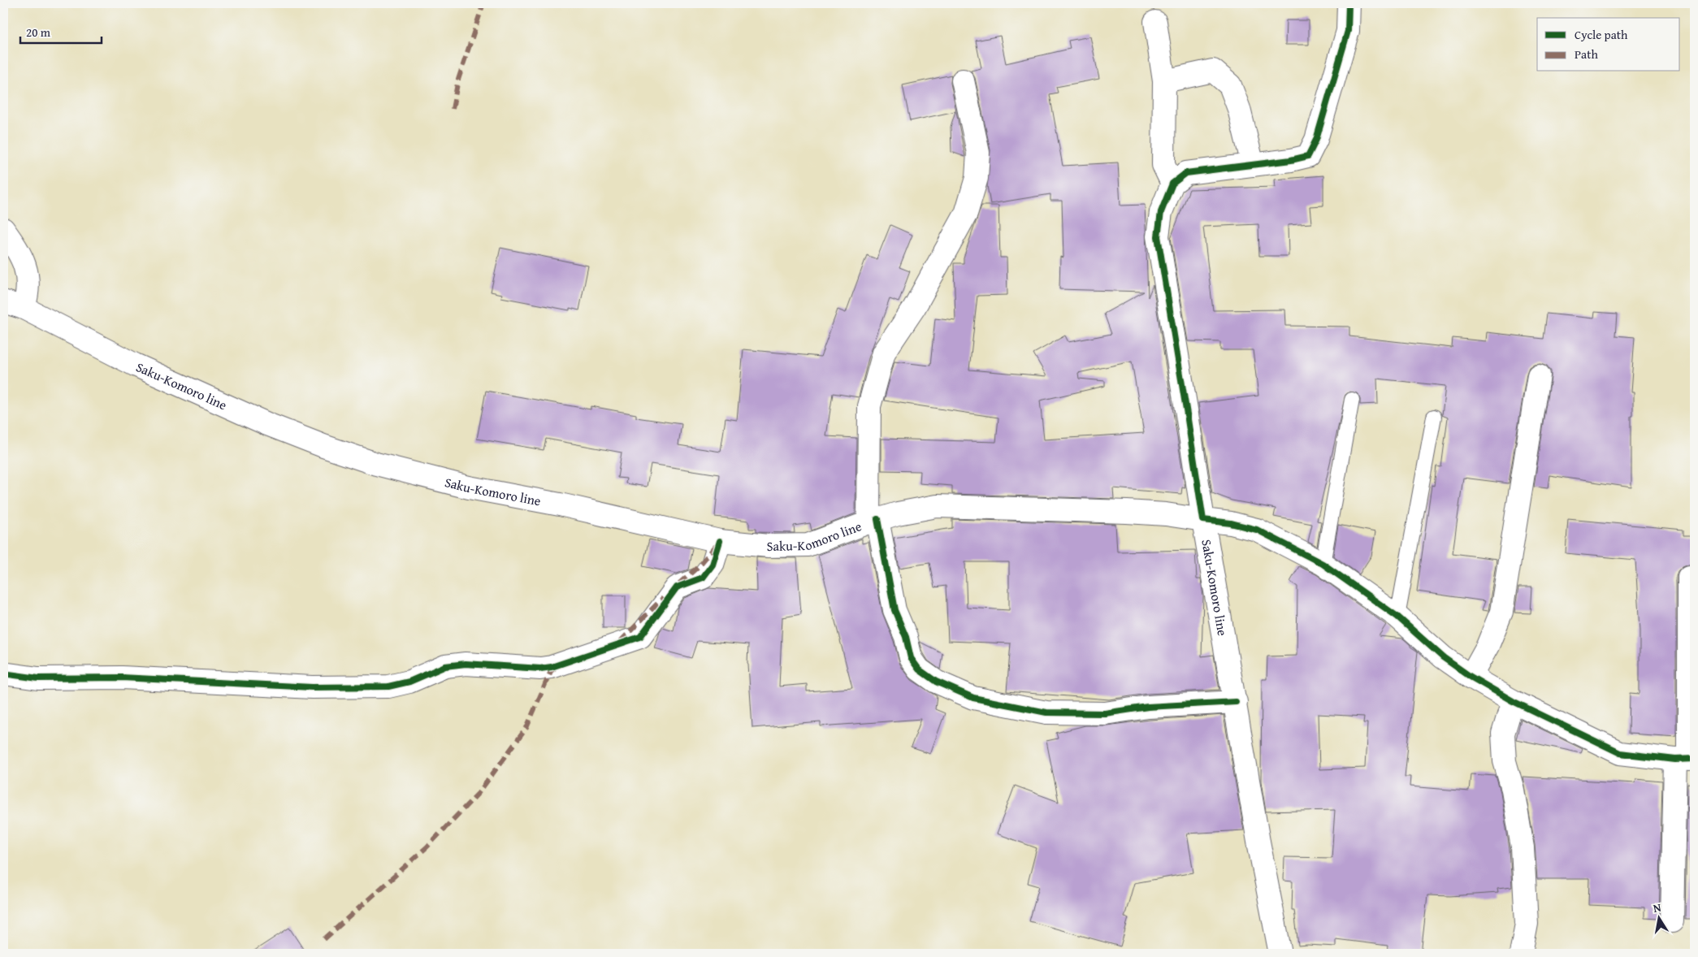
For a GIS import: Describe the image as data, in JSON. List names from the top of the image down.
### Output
{
  "streets": {
    "street": ["Saku-Komoro line"]
  },
  "legend": ["Cycle path", "Path"],
  "scale_bar": "20 m",
  "north": "top"
}
